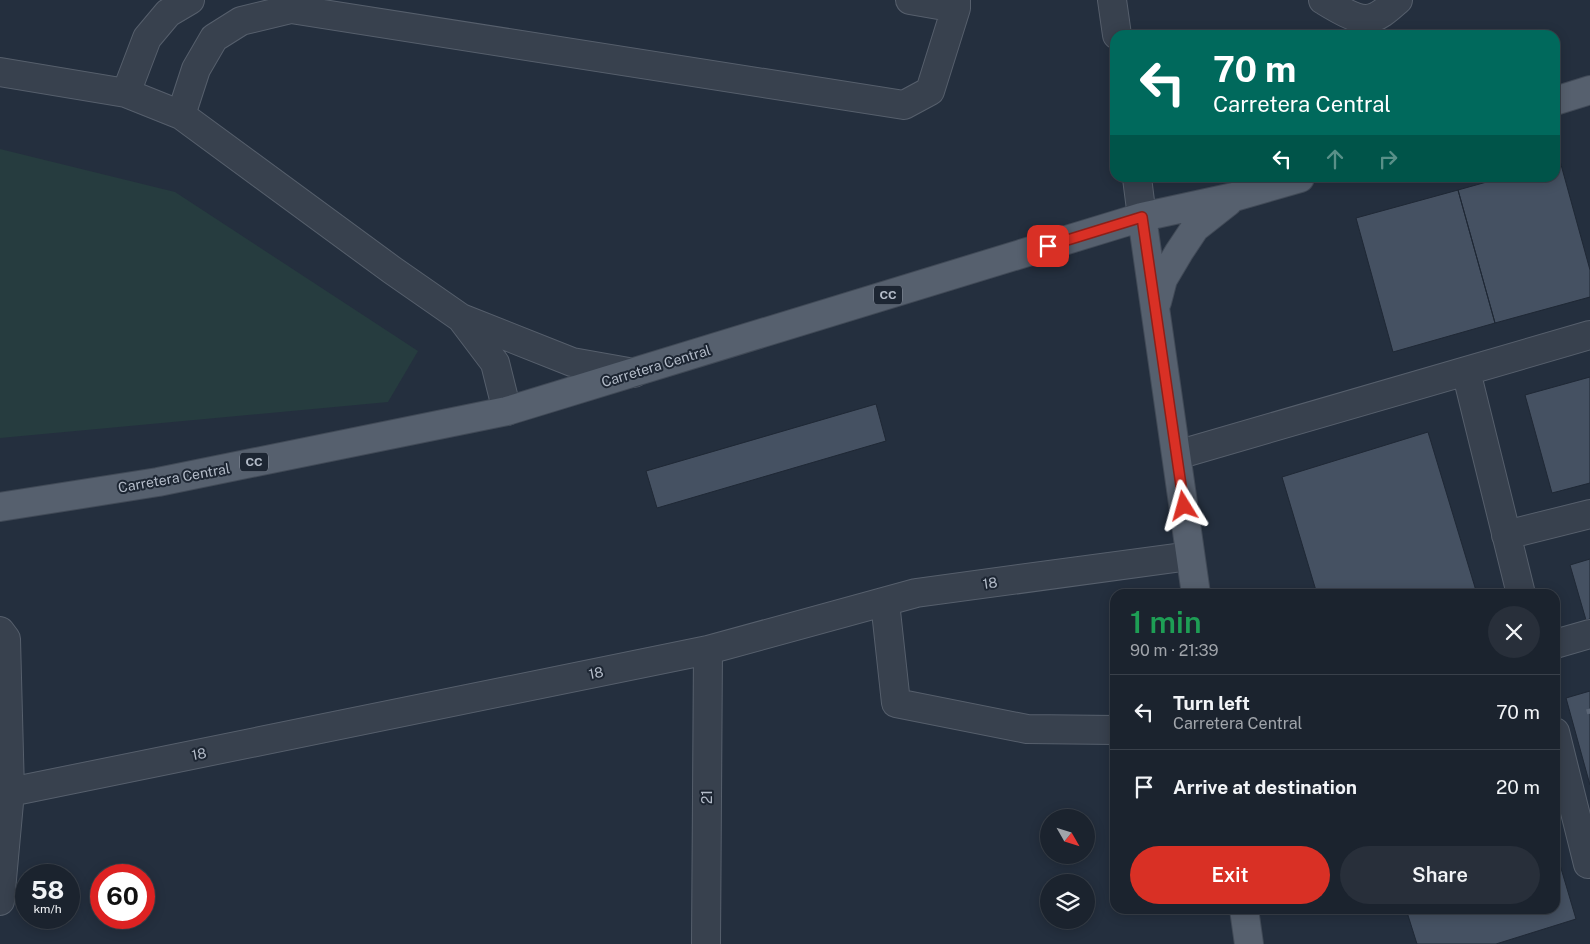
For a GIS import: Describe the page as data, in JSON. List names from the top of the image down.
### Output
{
  "streets": {
    "main road": ["CC", "Carretera Central"],
    "street": ["18", "21"]
  },
  "crossings": [
    ["18", "21"]
  ],
  "north": "bottom right",
  "page": {
    "turn": ["70 m", "Carretera Central"],
    "heading": ["1 min", "90 m · 21:39"],
    "list": [
      {
        "name": "Turn left",
        "note": "Carretera Central",
        "value": "70 m"
      },
      {
        "name": "Arrive at destination",
        "value": "20 m"
      }
    ],
    "buttons": ["Exit", "Share"],
    "speed": "58 km/h",
    "limit": "60"
  }
}
